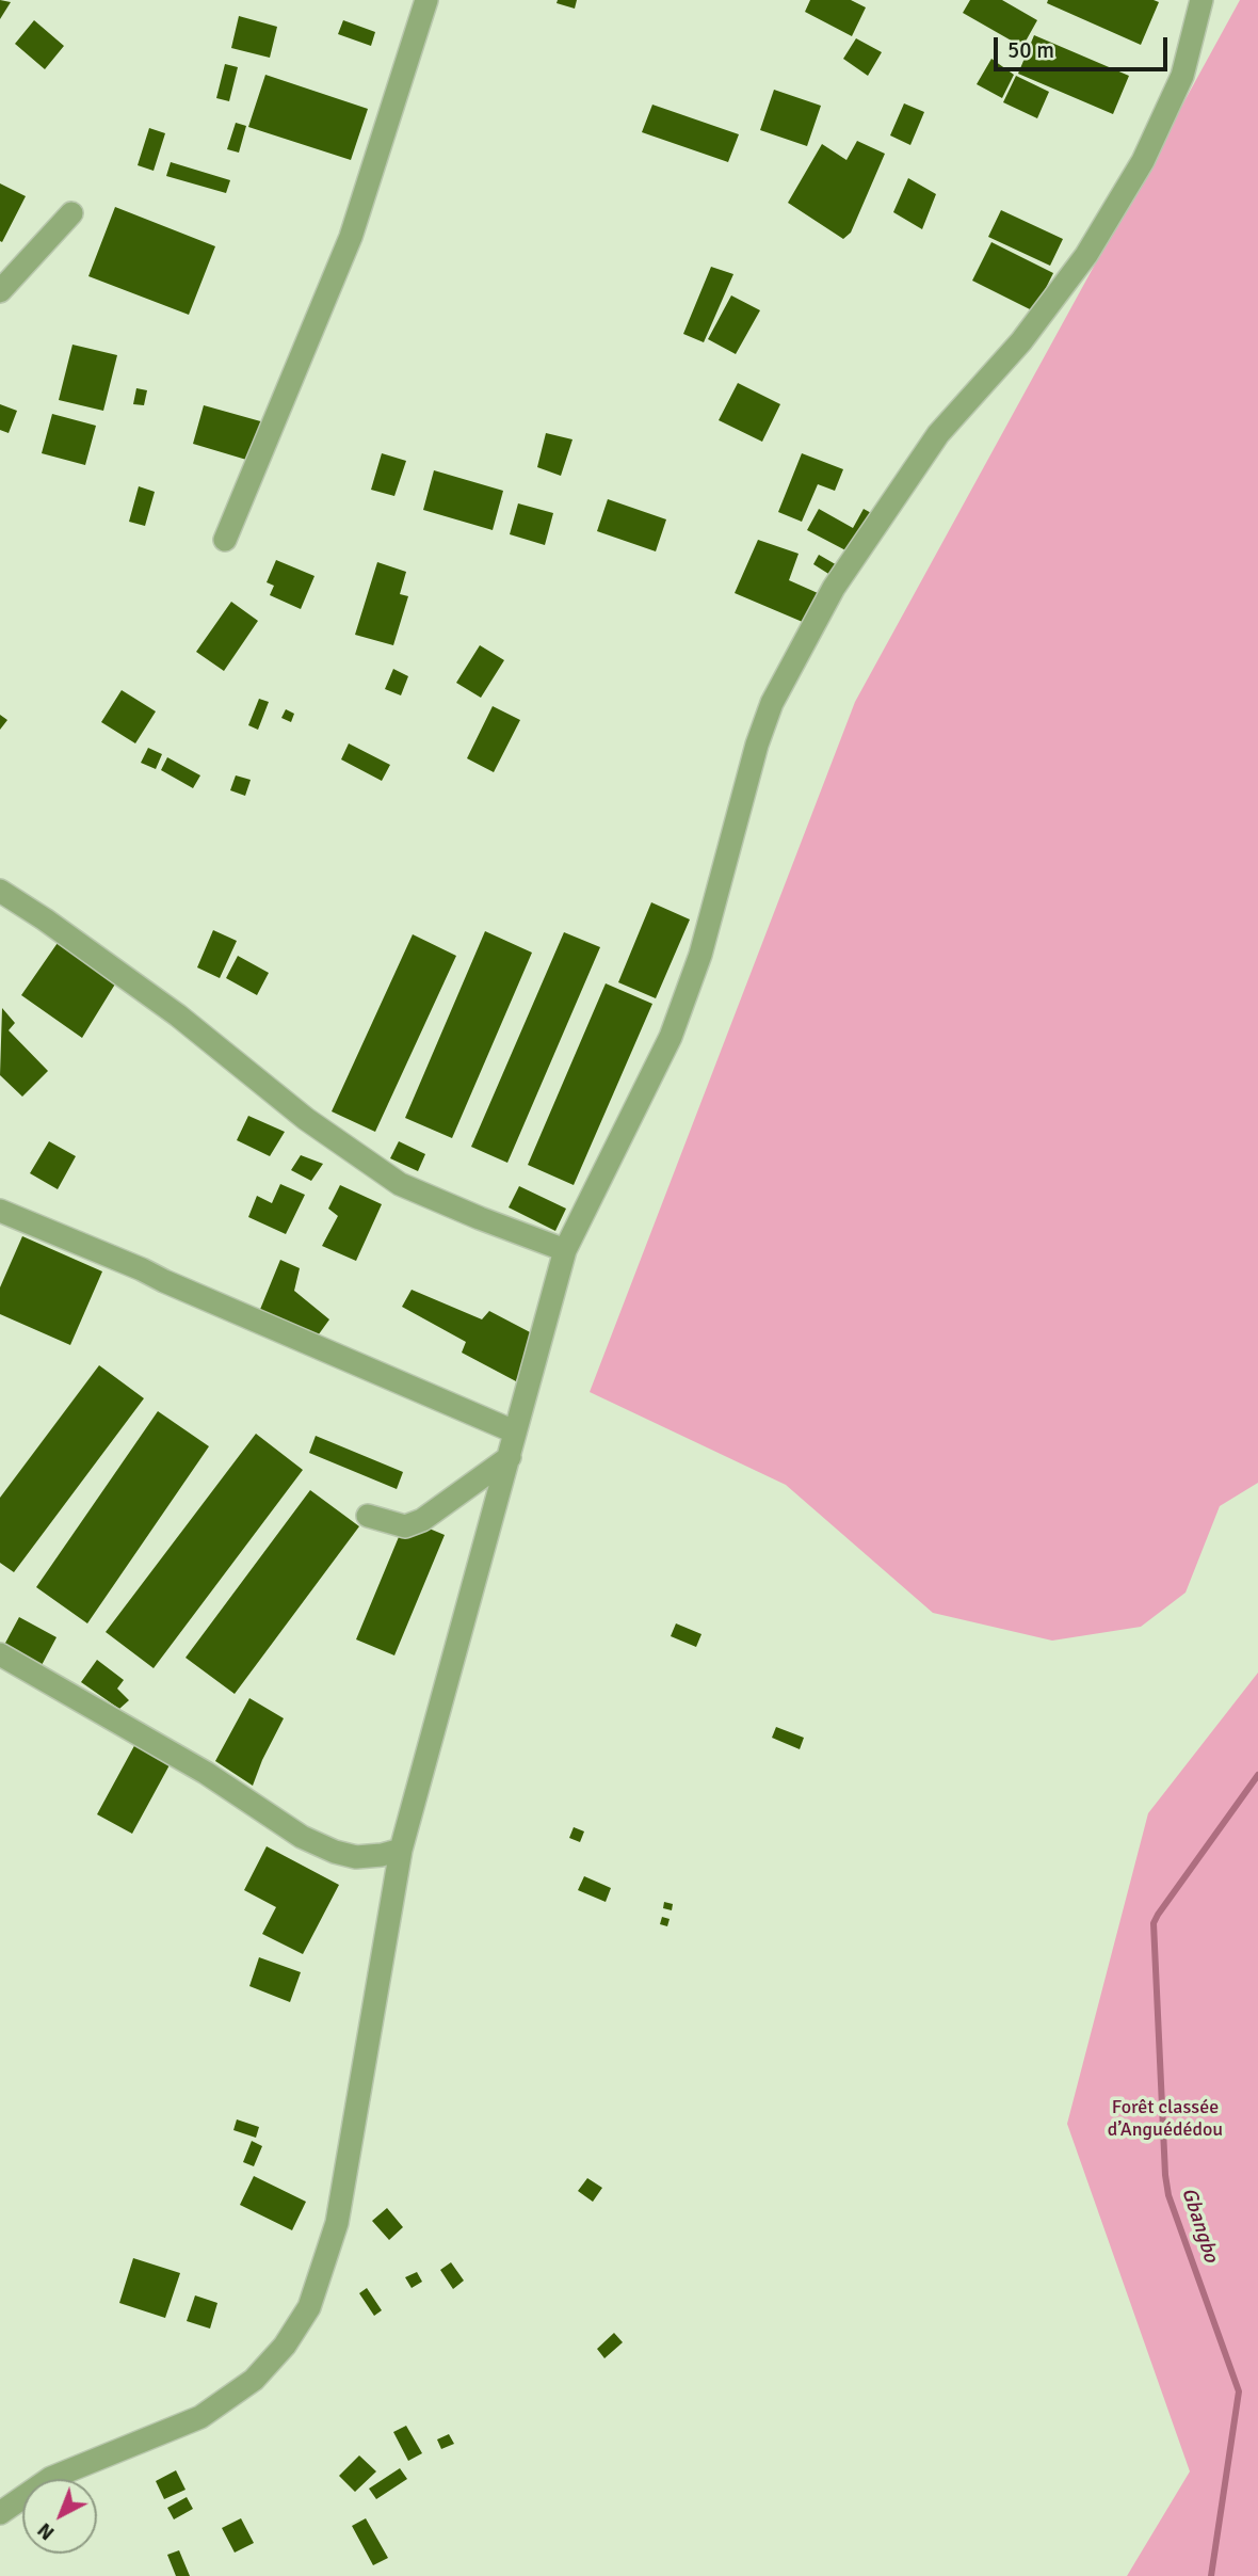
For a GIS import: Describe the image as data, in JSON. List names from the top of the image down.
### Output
{
  "water": ["Gbangbo"],
  "parks": ["Forêt classée d’Anguédédou"],
  "scale_bar": "50 m",
  "north": "bottom left"
}
